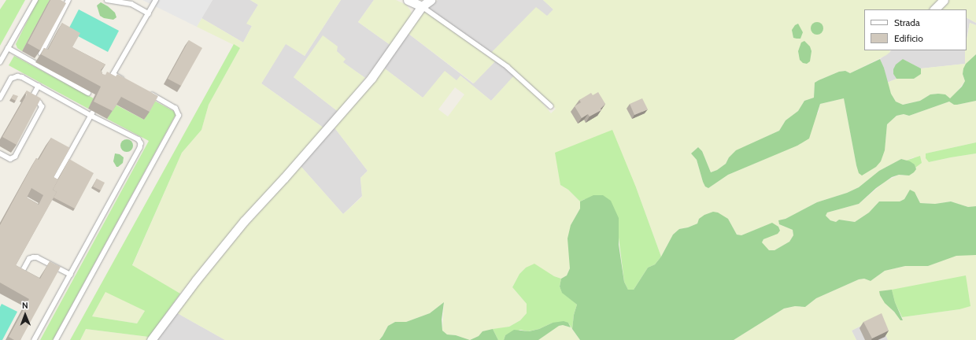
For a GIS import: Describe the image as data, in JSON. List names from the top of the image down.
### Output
{
  "legend": ["Strada", "Edificio"],
  "north": "top"
}
